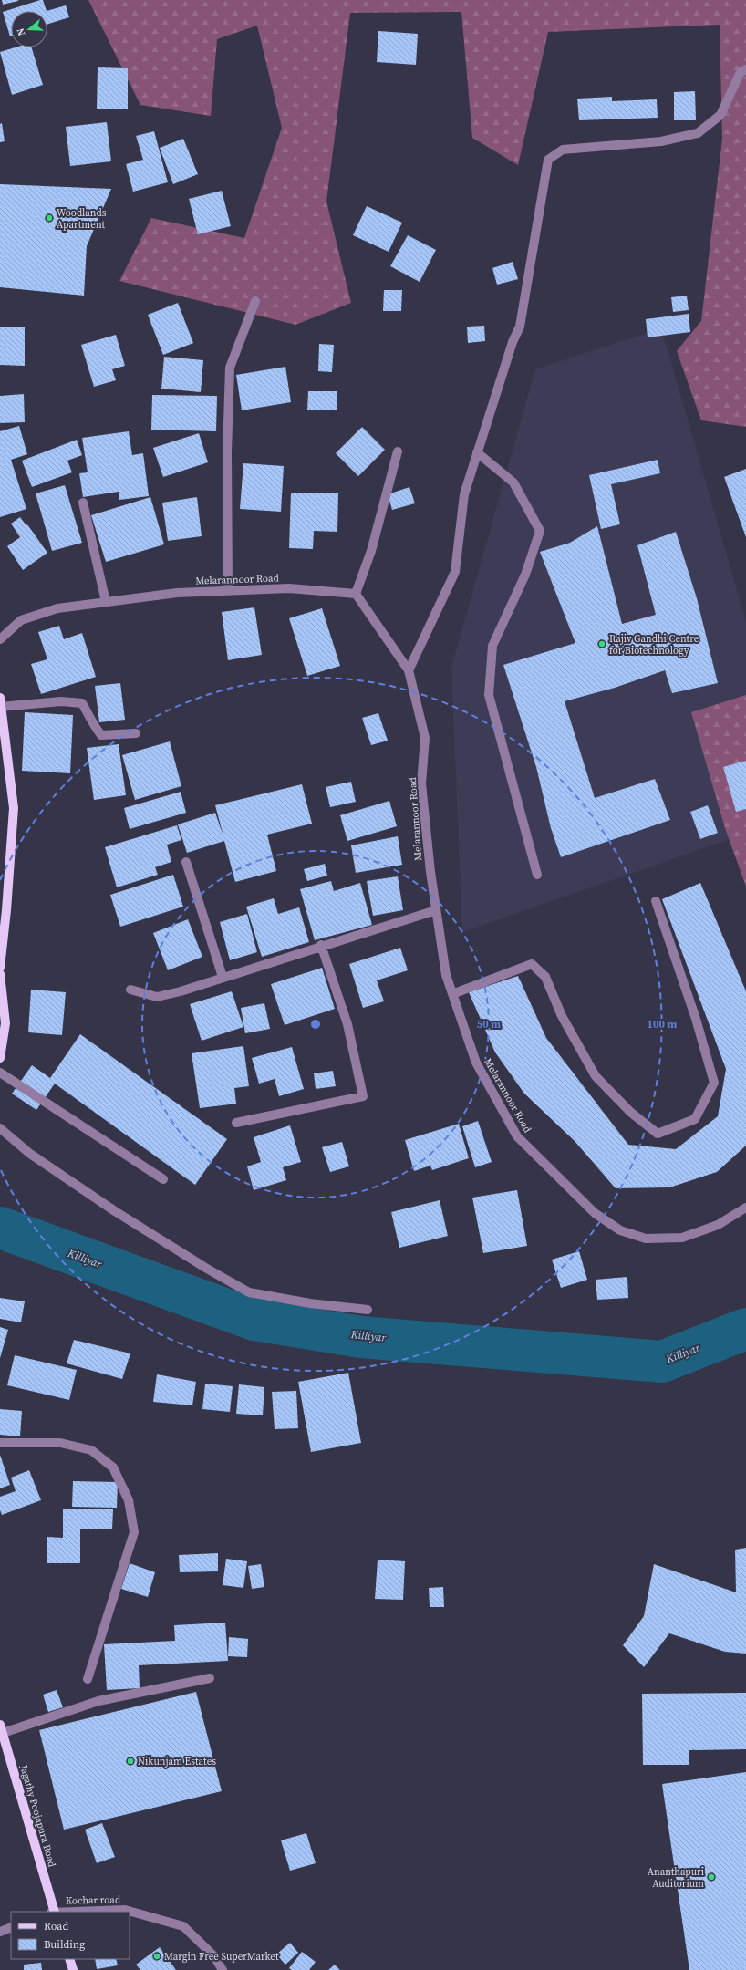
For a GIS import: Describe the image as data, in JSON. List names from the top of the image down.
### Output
{
  "streets": {
    "main road": ["Jagathy Poojapura Road"],
    "street": ["Melarannoor Road", "Kochar road"]
  },
  "water": ["Killiyar"],
  "places": [
    "Woodlands Apartment",
    "Rajiv Gandhi Centre for Biotechnology",
    "Nikunjam Estates",
    "Ananthapuri Auditorium",
    "Margin Free SuperMarket"
  ],
  "legend": ["Road", "Building"],
  "north": "left",
  "rings": ["50 m", "100 m"]
}
